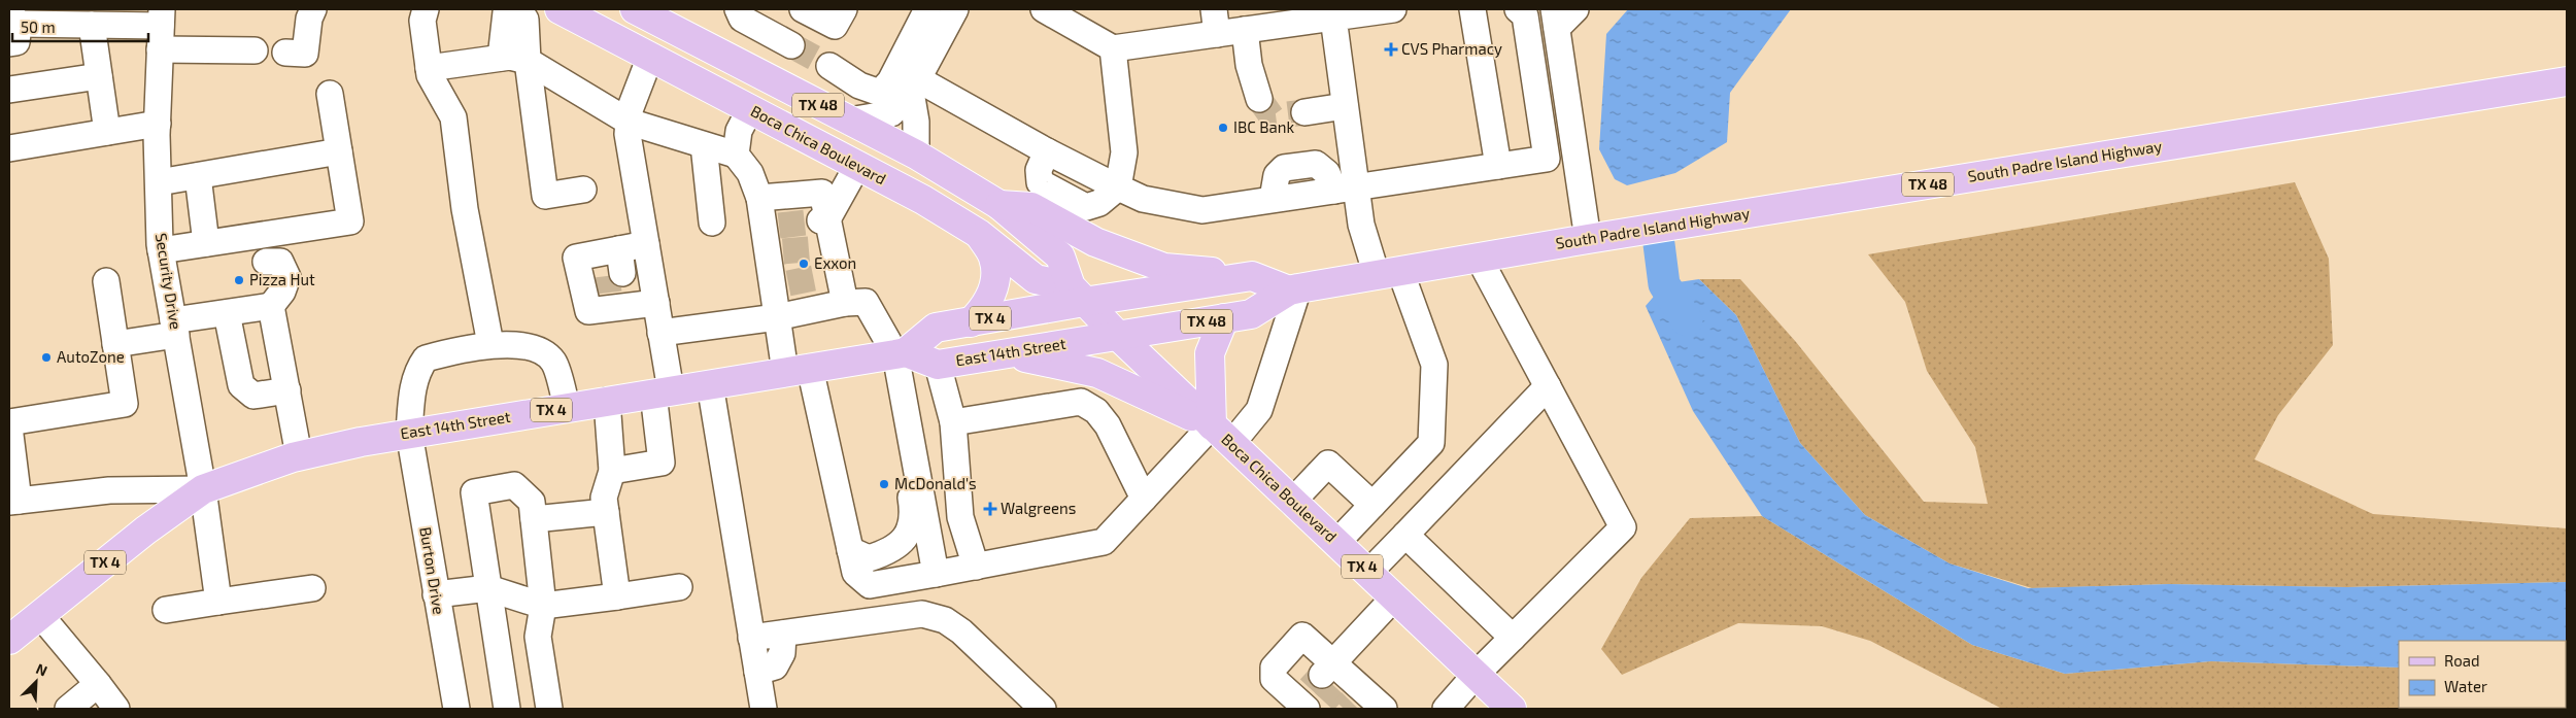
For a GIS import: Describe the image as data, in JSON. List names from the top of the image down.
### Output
{
  "streets": {
    "main road": [
      "TX 48",
      "Boca Chica Boulevard",
      "South Padre Island Highway",
      "TX 4",
      "East 14th Street"
    ],
    "street": ["Security Drive", "Burton Drive"]
  },
  "crossings": [
    ["TX 48", "Boca Chica Boulevard"],
    ["TX 48", "South Padre Island Highway"],
    ["Boca Chica Boulevard", "South Padre Island Highway"],
    ["Boca Chica Boulevard", "TX 4"],
    ["Boca Chica Boulevard", "East 14th Street"],
    ["South Padre Island Highway", "East 14th Street"],
    ["Security Drive", "TX 4"],
    ["Security Drive", "East 14th Street"],
    ["TX 4", "East 14th Street"],
    ["East 14th Street", "Burton Drive"]
  ],
  "places": {
    "health": ["CVS Pharmacy", "Walgreens"],
    "other": [
      "IBC Bank",
      "Exxon",
      "Pizza Hut",
      "AutoZone",
      "McDonald's"
    ]
  },
  "legend": ["Road", "Water"],
  "scale_bar": "50 m",
  "north": "top right"
}
